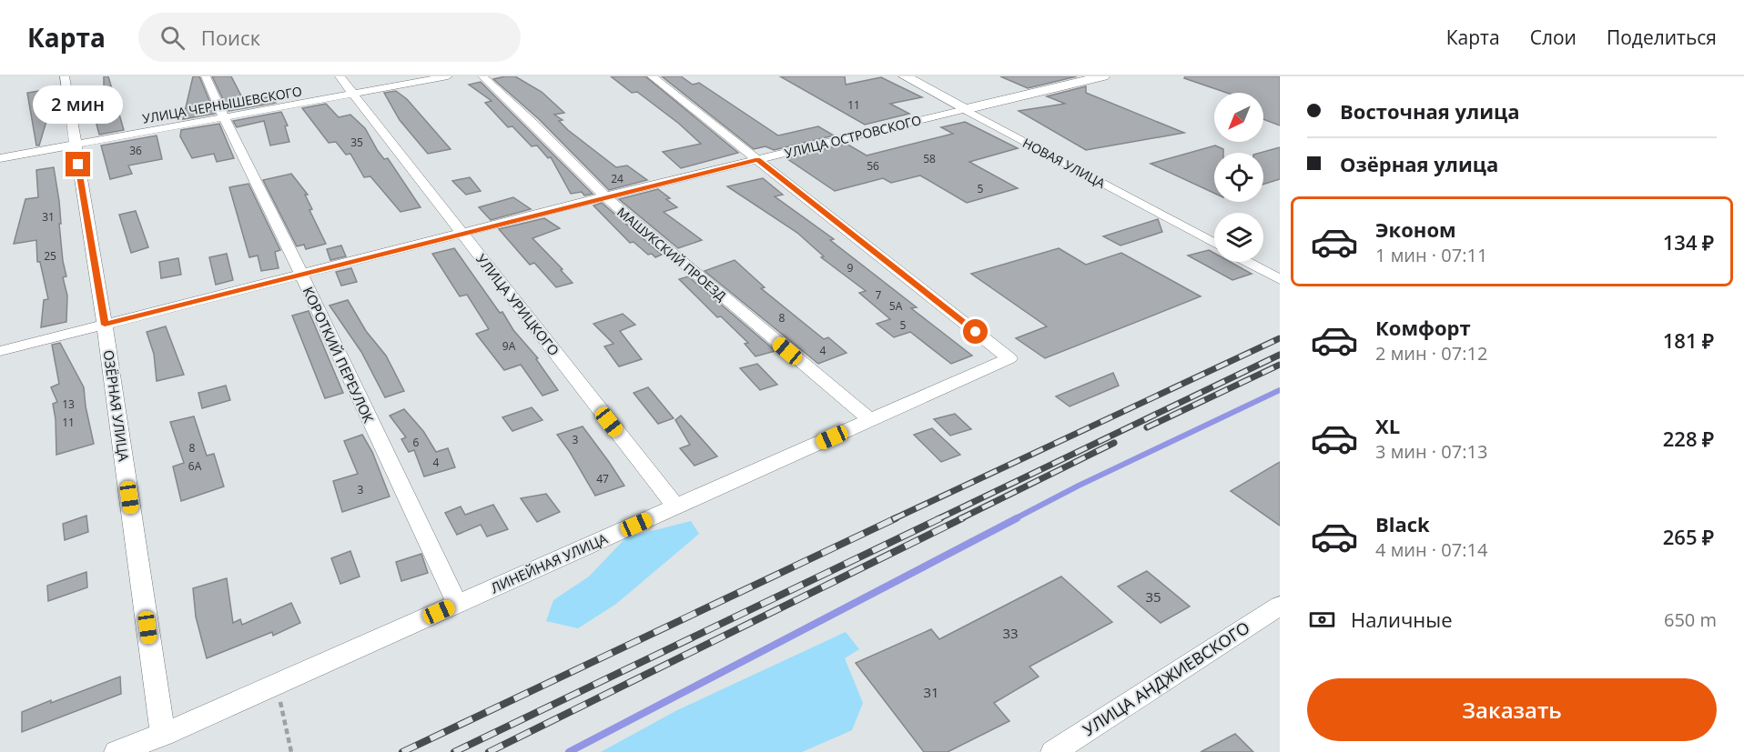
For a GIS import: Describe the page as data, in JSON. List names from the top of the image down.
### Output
{
  "streets": {
    "street": [
      "УЛИЦА ЧЕРНЫШЕВСКОГО",
      "УЛИЦА ОСТРОВСКОГО",
      "НОВАЯ УЛИЦА",
      "МАШУКСКИЙ ПРОЕЗД",
      "УЛИЦА УРИЦКОГО",
      "КОРОТКИЙ ПЕРЕУЛОК",
      "ОЗЁРНАЯ УЛИЦА",
      "ЛИНЕЙНАЯ УЛИЦА",
      "УЛИЦА АНДЖИЕВСКОГО"
    ]
  },
  "crossings": [
    ["УЛИЦА ЧЕРНЫШЕВСКОГО", "УЛИЦА УРИЦКОГО"],
    ["УЛИЦА ЧЕРНЫШЕВСКОГО", "КОРОТКИЙ ПЕРЕУЛОК"],
    ["УЛИЦА ЧЕРНЫШЕВСКОГО", "ОЗЁРНАЯ УЛИЦА"],
    ["УЛИЦА ОСТРОВСКОГО", "НОВАЯ УЛИЦА"],
    ["УЛИЦА ОСТРОВСКОГО", "МАШУКСКИЙ ПРОЕЗД"],
    ["УЛИЦА ОСТРОВСКОГО", "УЛИЦА УРИЦКОГО"],
    ["УЛИЦА ОСТРОВСКОГО", "КОРОТКИЙ ПЕРЕУЛОК"],
    ["УЛИЦА ОСТРОВСКОГО", "ОЗЁРНАЯ УЛИЦА"],
    ["УЛИЦА ОСТРОВСКОГО", "ЛИНЕЙНАЯ УЛИЦА"],
    ["МАШУКСКИЙ ПРОЕЗД", "ЛИНЕЙНАЯ УЛИЦА"],
    ["УЛИЦА УРИЦКОГО", "ЛИНЕЙНАЯ УЛИЦА"],
    ["КОРОТКИЙ ПЕРЕУЛОК", "ЛИНЕЙНАЯ УЛИЦА"],
    ["ОЗЁРНАЯ УЛИЦА", "ЛИНЕЙНАЯ УЛИЦА"]
  ],
  "house_numbers": [
    "11",
    "35",
    "36",
    "58",
    "56",
    "24",
    "5",
    "31",
    "25",
    "9",
    "7",
    "5А",
    "8",
    "5",
    "9А",
    "4",
    "13",
    "11",
    "3",
    "6",
    "8",
    "4",
    "6А",
    "47",
    "3",
    "35",
    "33",
    "31"
  ],
  "north": "bottom left",
  "page": {
    "header": "Карта",
    "search": "Поиск",
    "nav": ["Карта", "Слои", "Поделиться"],
    "banner": ["Восточная улица", "Озёрная улица"],
    "bubble": "2 мин",
    "list": [
      {
        "name": "Эконом",
        "note": "1 мин · 07:11",
        "value": "134 ₽"
      },
      {
        "name": "Комфорт",
        "note": "2 мин · 07:12",
        "value": "181 ₽"
      },
      {
        "name": "XL",
        "note": "3 мин · 07:13",
        "value": "228 ₽"
      },
      {
        "name": "Black",
        "note": "4 мин · 07:14",
        "value": "265 ₽"
      }
    ],
    "pay": ["Наличные", "650 m"],
    "buttons": "Заказать"
  }
}
